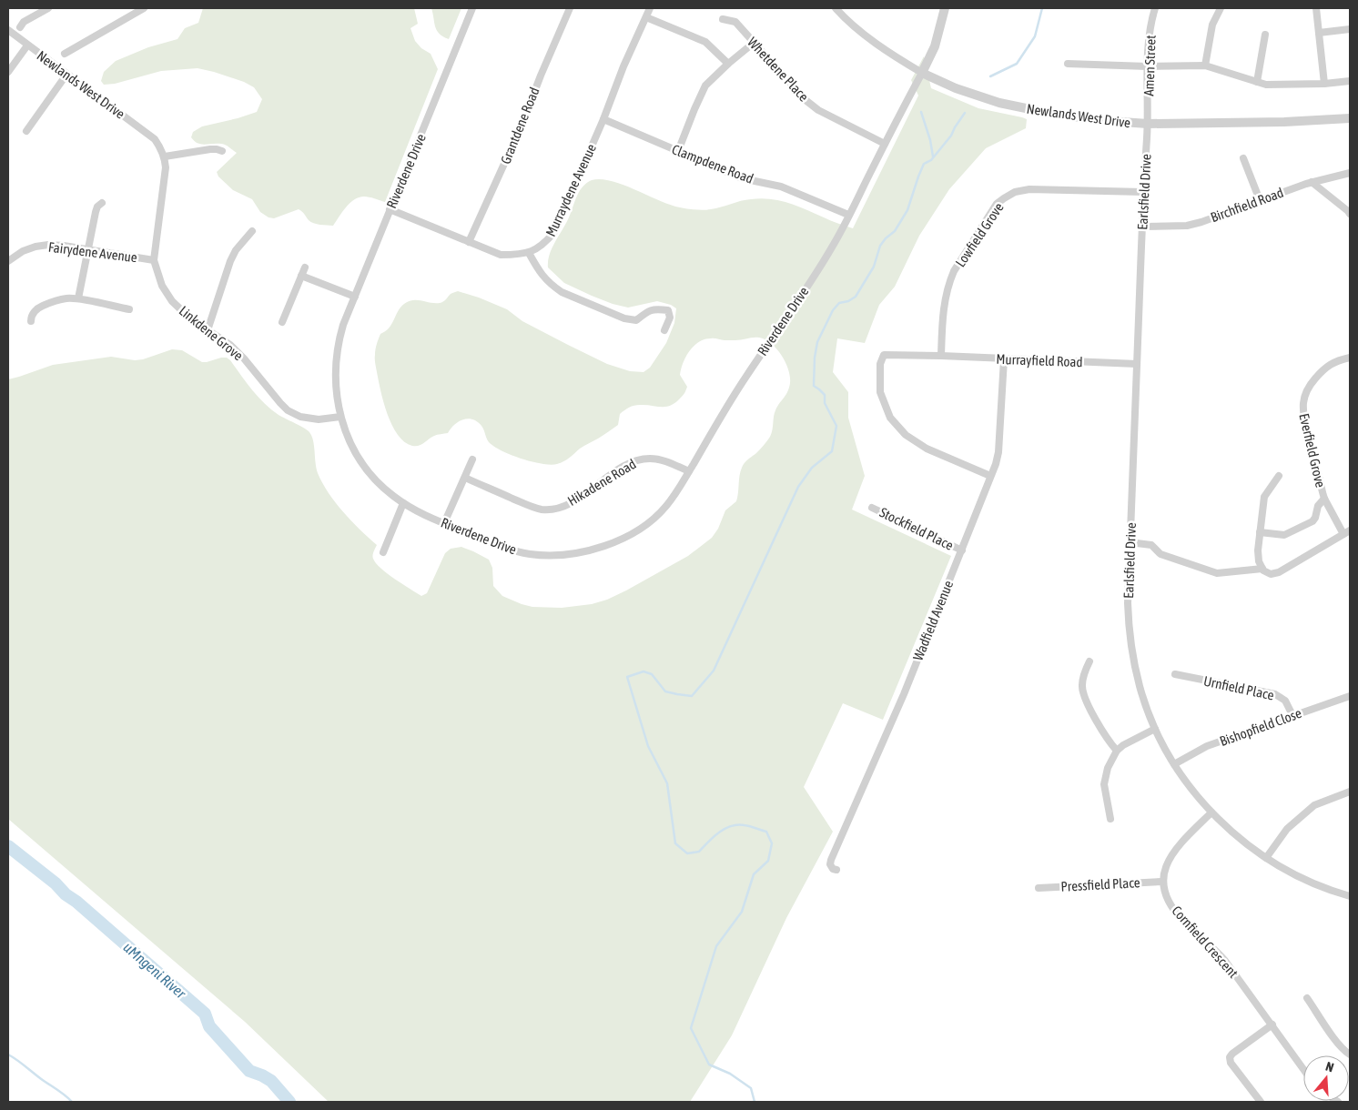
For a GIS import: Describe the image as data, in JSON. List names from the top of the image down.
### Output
{
  "streets": {
    "street": [
      "Amen Street",
      "Whetdene Place",
      "Newlands West Drive",
      "Grantdene Road",
      "Clampdene Road",
      "Riverdene Drive",
      "Murraydene Avenue",
      "Earlsfield Drive",
      "Birchfield Road",
      "Lowfield Grove",
      "Fairydene Avenue",
      "Linkdene Grove",
      "Murrayfield Road",
      "Everfield Grove",
      "Hikadene Road",
      "Stockfield Place",
      "Wadfield Avenue",
      "Urnfield Place",
      "Bishopfield Close",
      "Pressfield Place",
      "Cornfield Crescent"
    ]
  },
  "crossings": [
    ["Amen Street", "Newlands West Drive"],
    ["Amen Street", "Earlsfield Drive"],
    ["Whetdene Place", "Riverdene Drive"],
    ["Newlands West Drive", "Riverdene Drive"],
    ["Newlands West Drive", "Earlsfield Drive"],
    ["Newlands West Drive", "Linkdene Grove"],
    ["Clampdene Road", "Riverdene Drive"],
    ["Clampdene Road", "Murraydene Avenue"],
    ["Riverdene Drive", "Linkdene Grove"],
    ["Riverdene Drive", "Hikadene Road"],
    ["Earlsfield Drive", "Birchfield Road"],
    ["Earlsfield Drive", "Lowfield Grove"],
    ["Earlsfield Drive", "Murrayfield Road"],
    ["Earlsfield Drive", "Bishopfield Close"],
    ["Lowfield Grove", "Murrayfield Road"],
    ["Fairydene Avenue", "Linkdene Grove"],
    ["Murrayfield Road", "Wadfield Avenue"],
    ["Stockfield Place", "Wadfield Avenue"],
    ["Urnfield Place", "Bishopfield Close"],
    ["Pressfield Place", "Cornfield Crescent"]
  ],
  "water": ["uMngeni River"],
  "north": "top"
}
